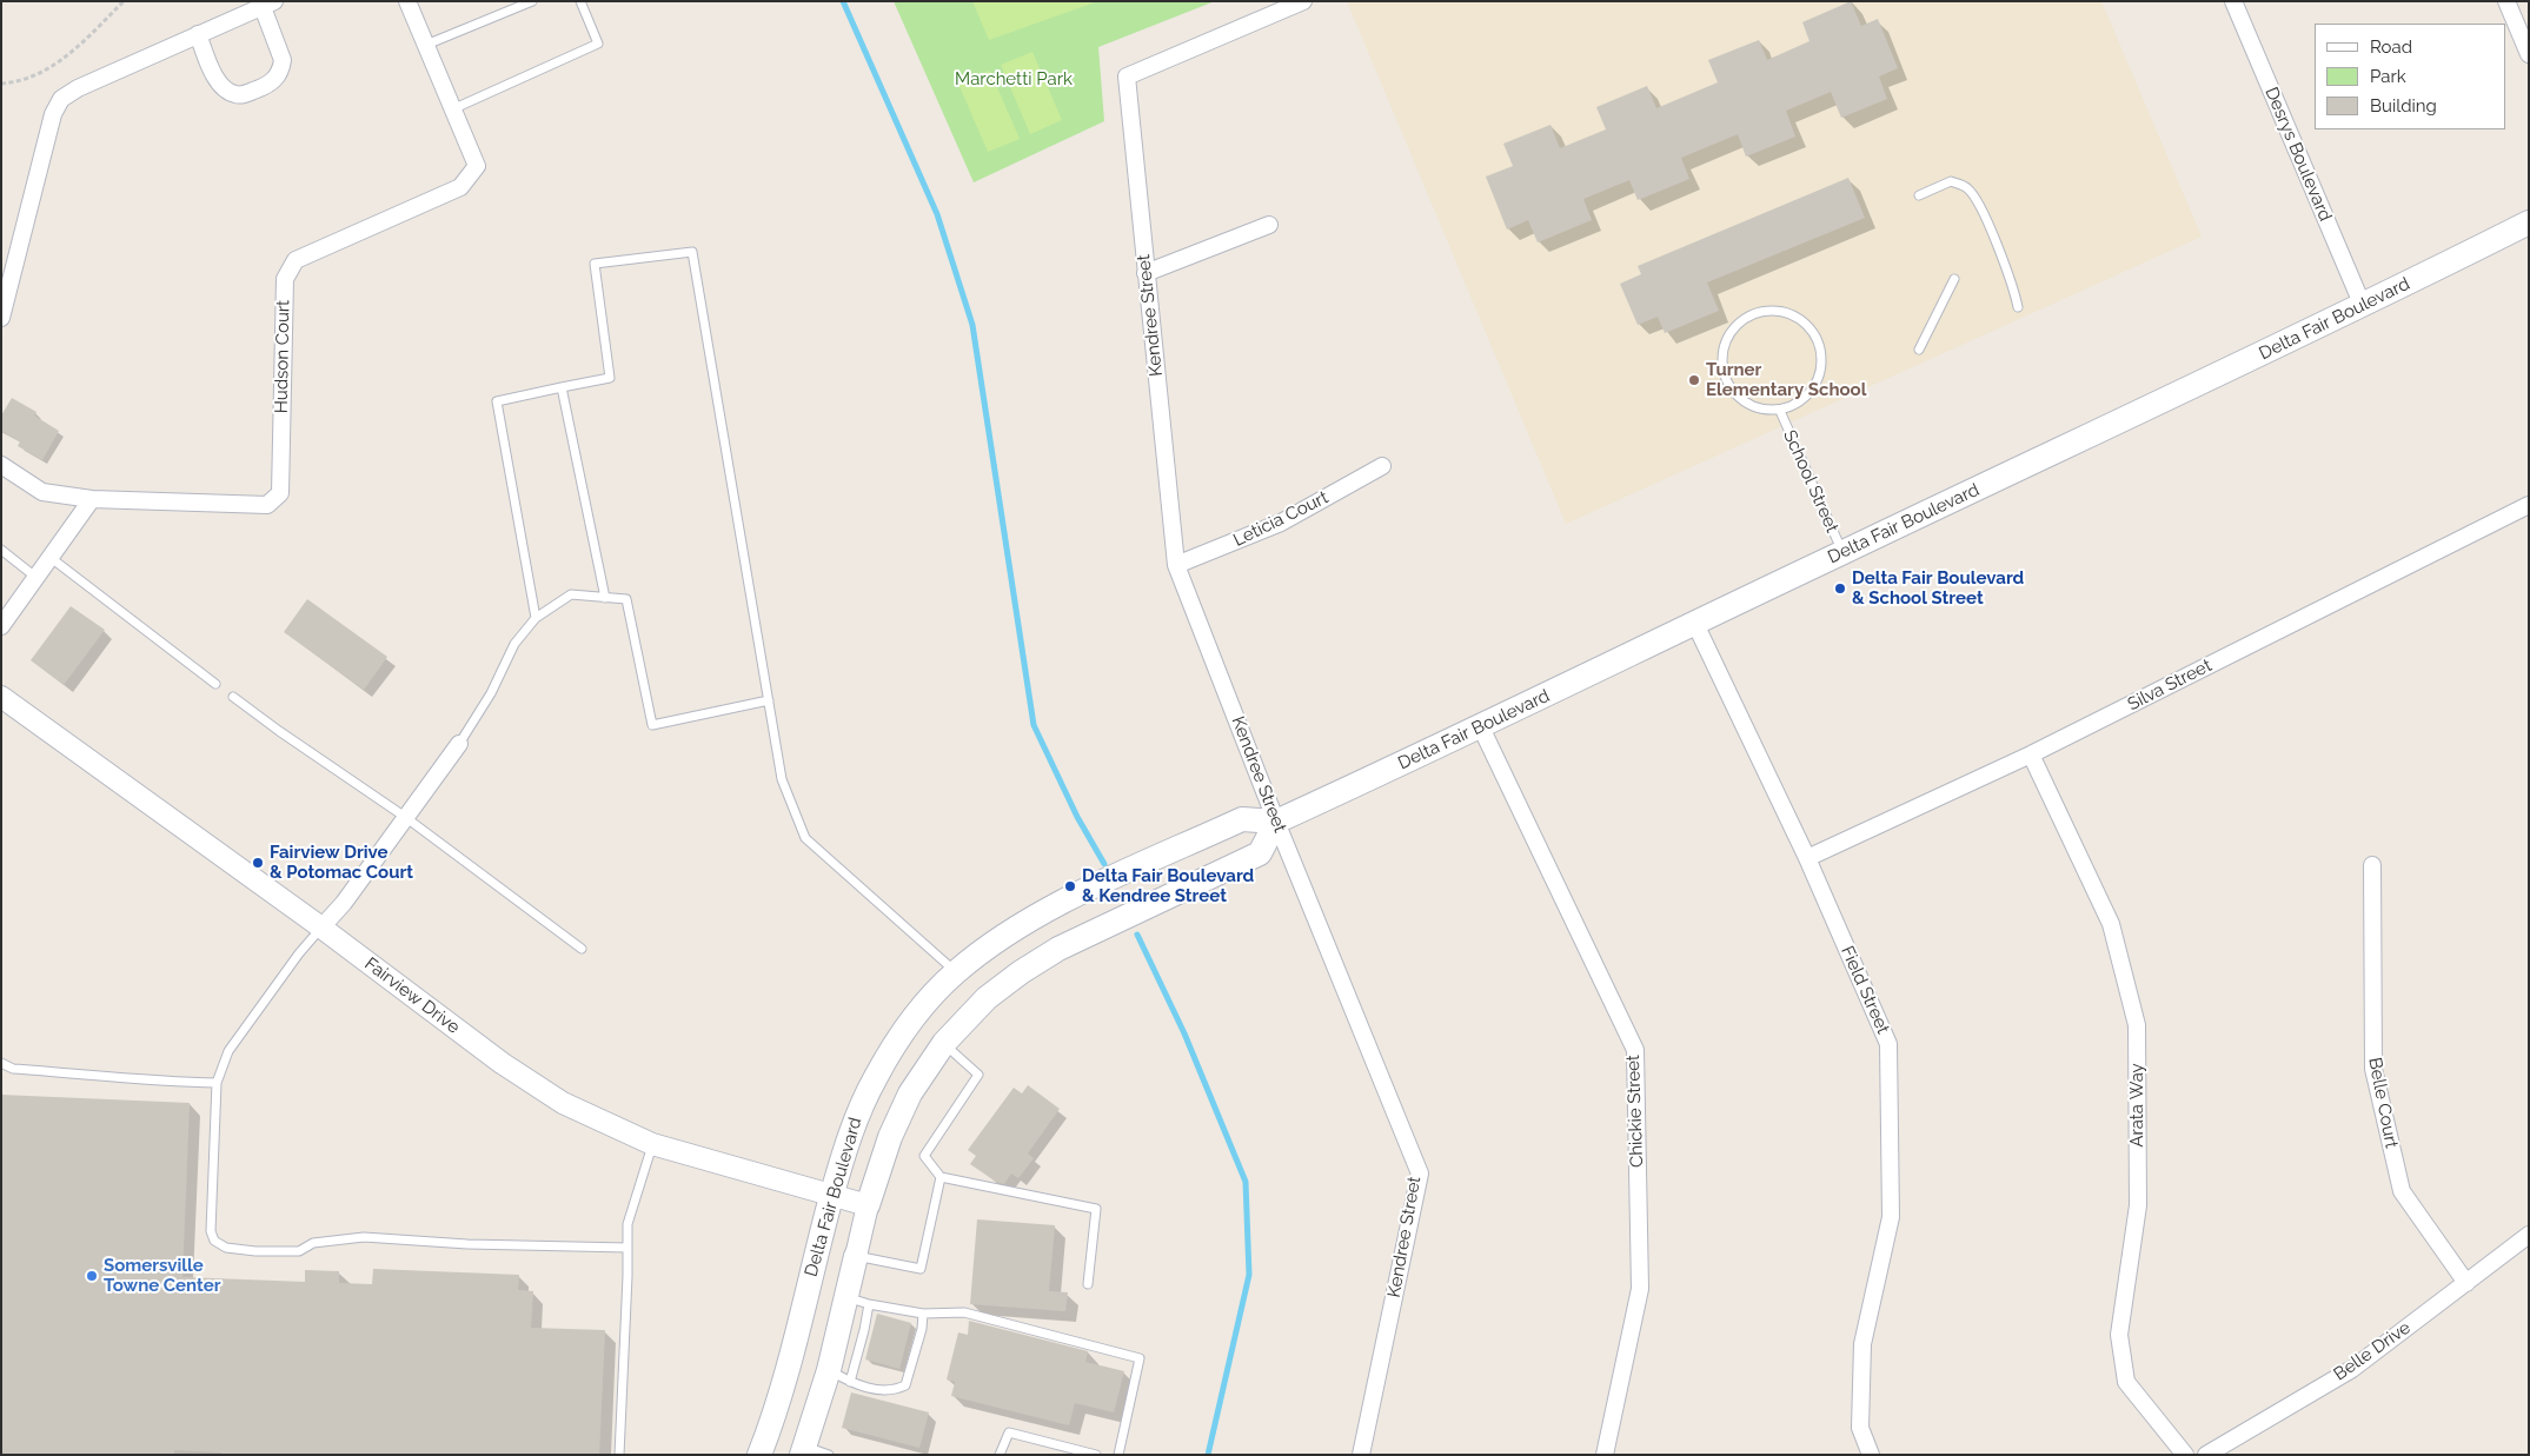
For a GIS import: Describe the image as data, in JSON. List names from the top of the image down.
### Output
{
  "streets": {
    "main road": ["Delta Fair Boulevard"],
    "street": [
      "Desrys Boulevard",
      "Kendree Street",
      "Hudson Court",
      "Leticia Court",
      "Silva Street",
      "Field Street",
      "Fairview Drive",
      "Belle Court",
      "Arata Way",
      "Chickie Street",
      "Belle Drive"
    ],
    "lane": ["School Street"]
  },
  "crossings": [
    ["Desrys Boulevard", "Delta Fair Boulevard"],
    ["Kendree Street", "Delta Fair Boulevard"],
    ["Kendree Street", "Leticia Court"],
    ["Delta Fair Boulevard", "School Street"],
    ["Delta Fair Boulevard", "Field Street"],
    ["Delta Fair Boulevard", "Fairview Drive"],
    ["Delta Fair Boulevard", "Chickie Street"],
    ["Silva Street", "Field Street"],
    ["Silva Street", "Arata Way"],
    ["Belle Court", "Belle Drive"]
  ],
  "parks": ["Marchetti Park"],
  "places": [
    "Turner Elementary School",
    "Delta Fair Boulevard & School Street",
    "Fairview Drive & Potomac Court",
    "Delta Fair Boulevard & Kendree Street",
    "Somersville Towne Center"
  ],
  "legend": ["Road", "Park", "Building"]
}
